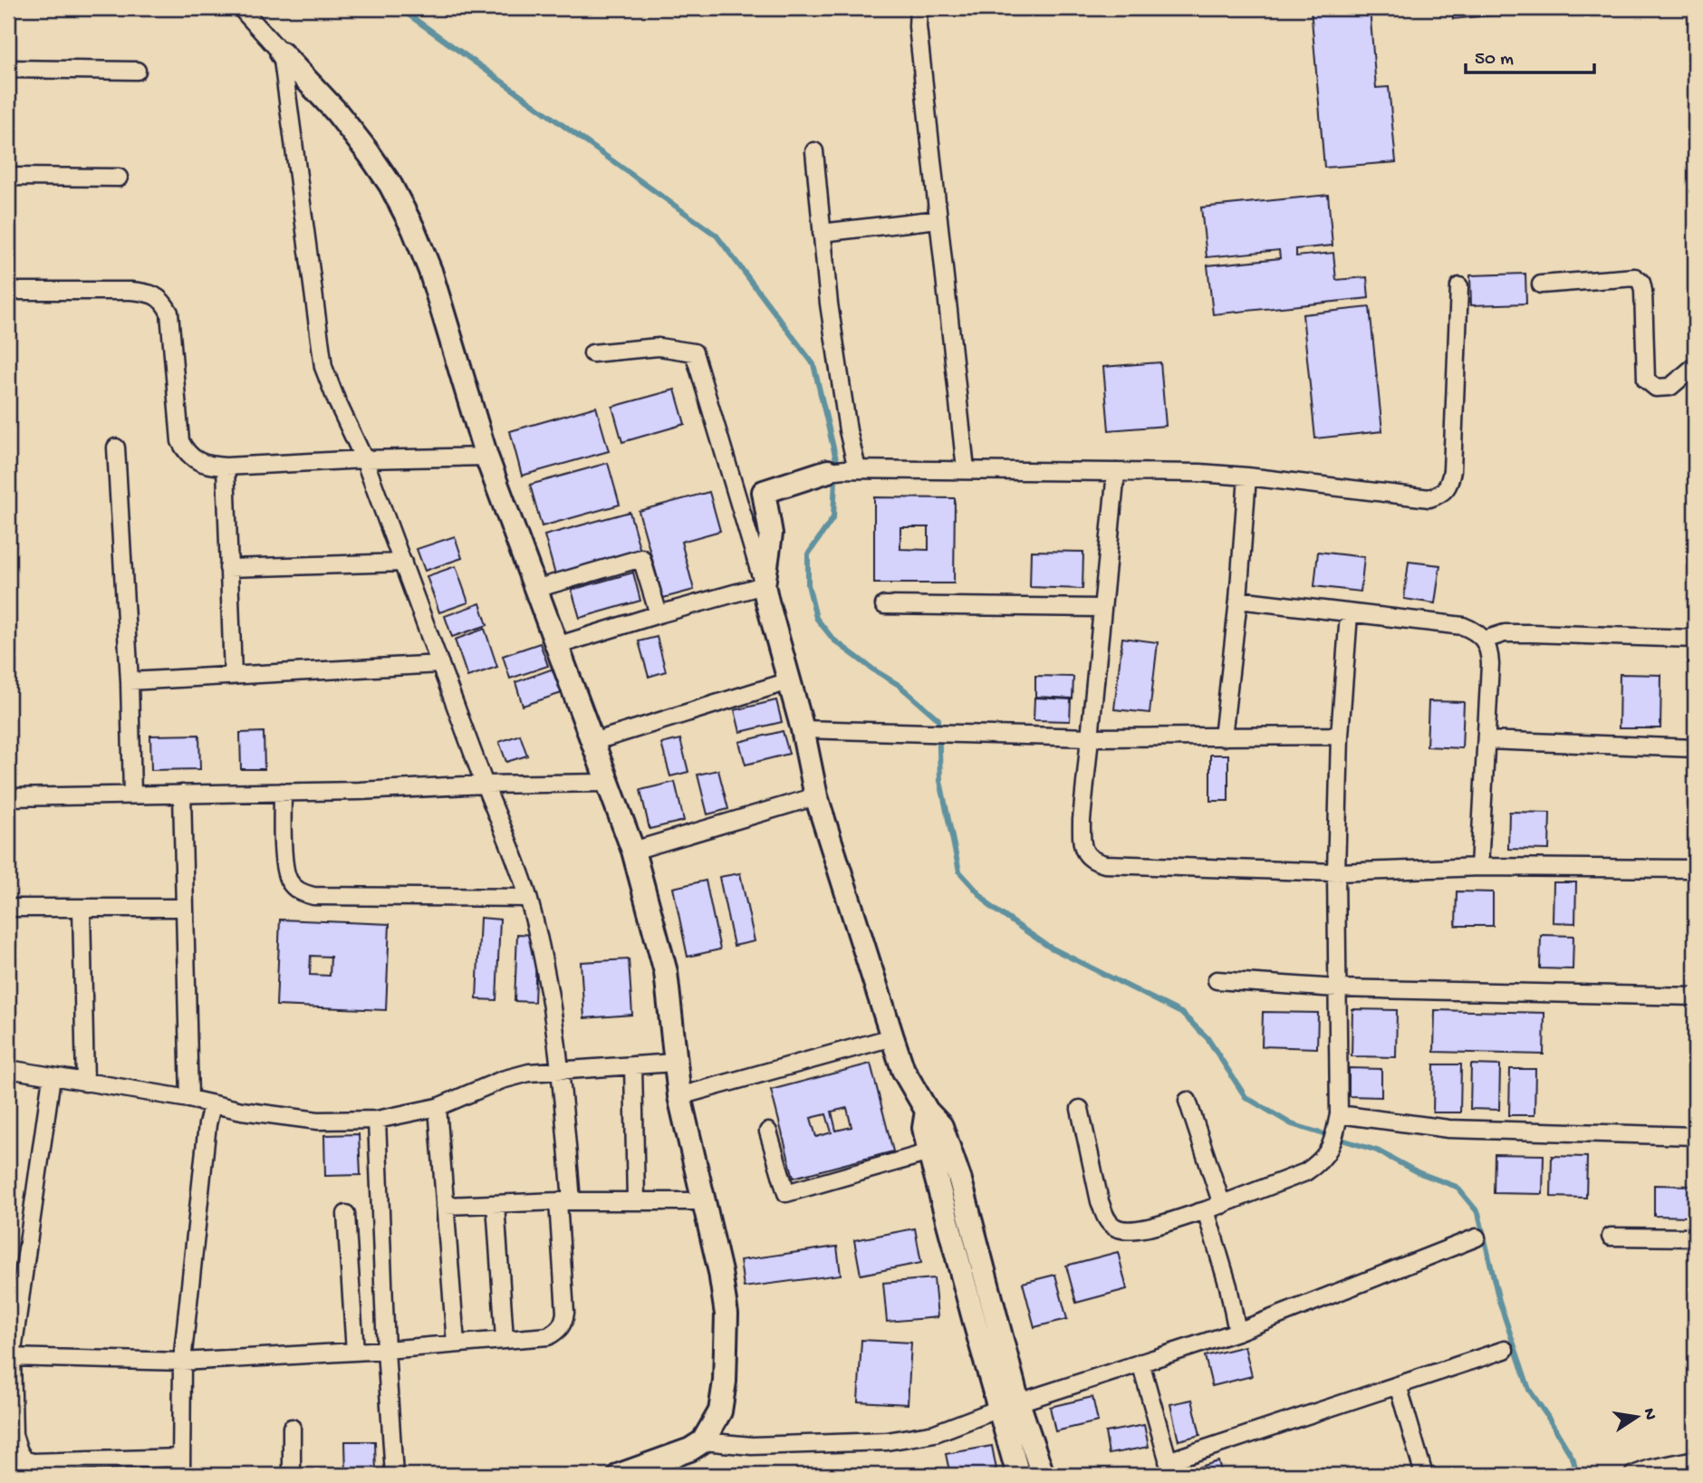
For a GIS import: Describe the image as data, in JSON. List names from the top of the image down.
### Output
{
  "scale_bar": "50 m",
  "north": "right"
}
